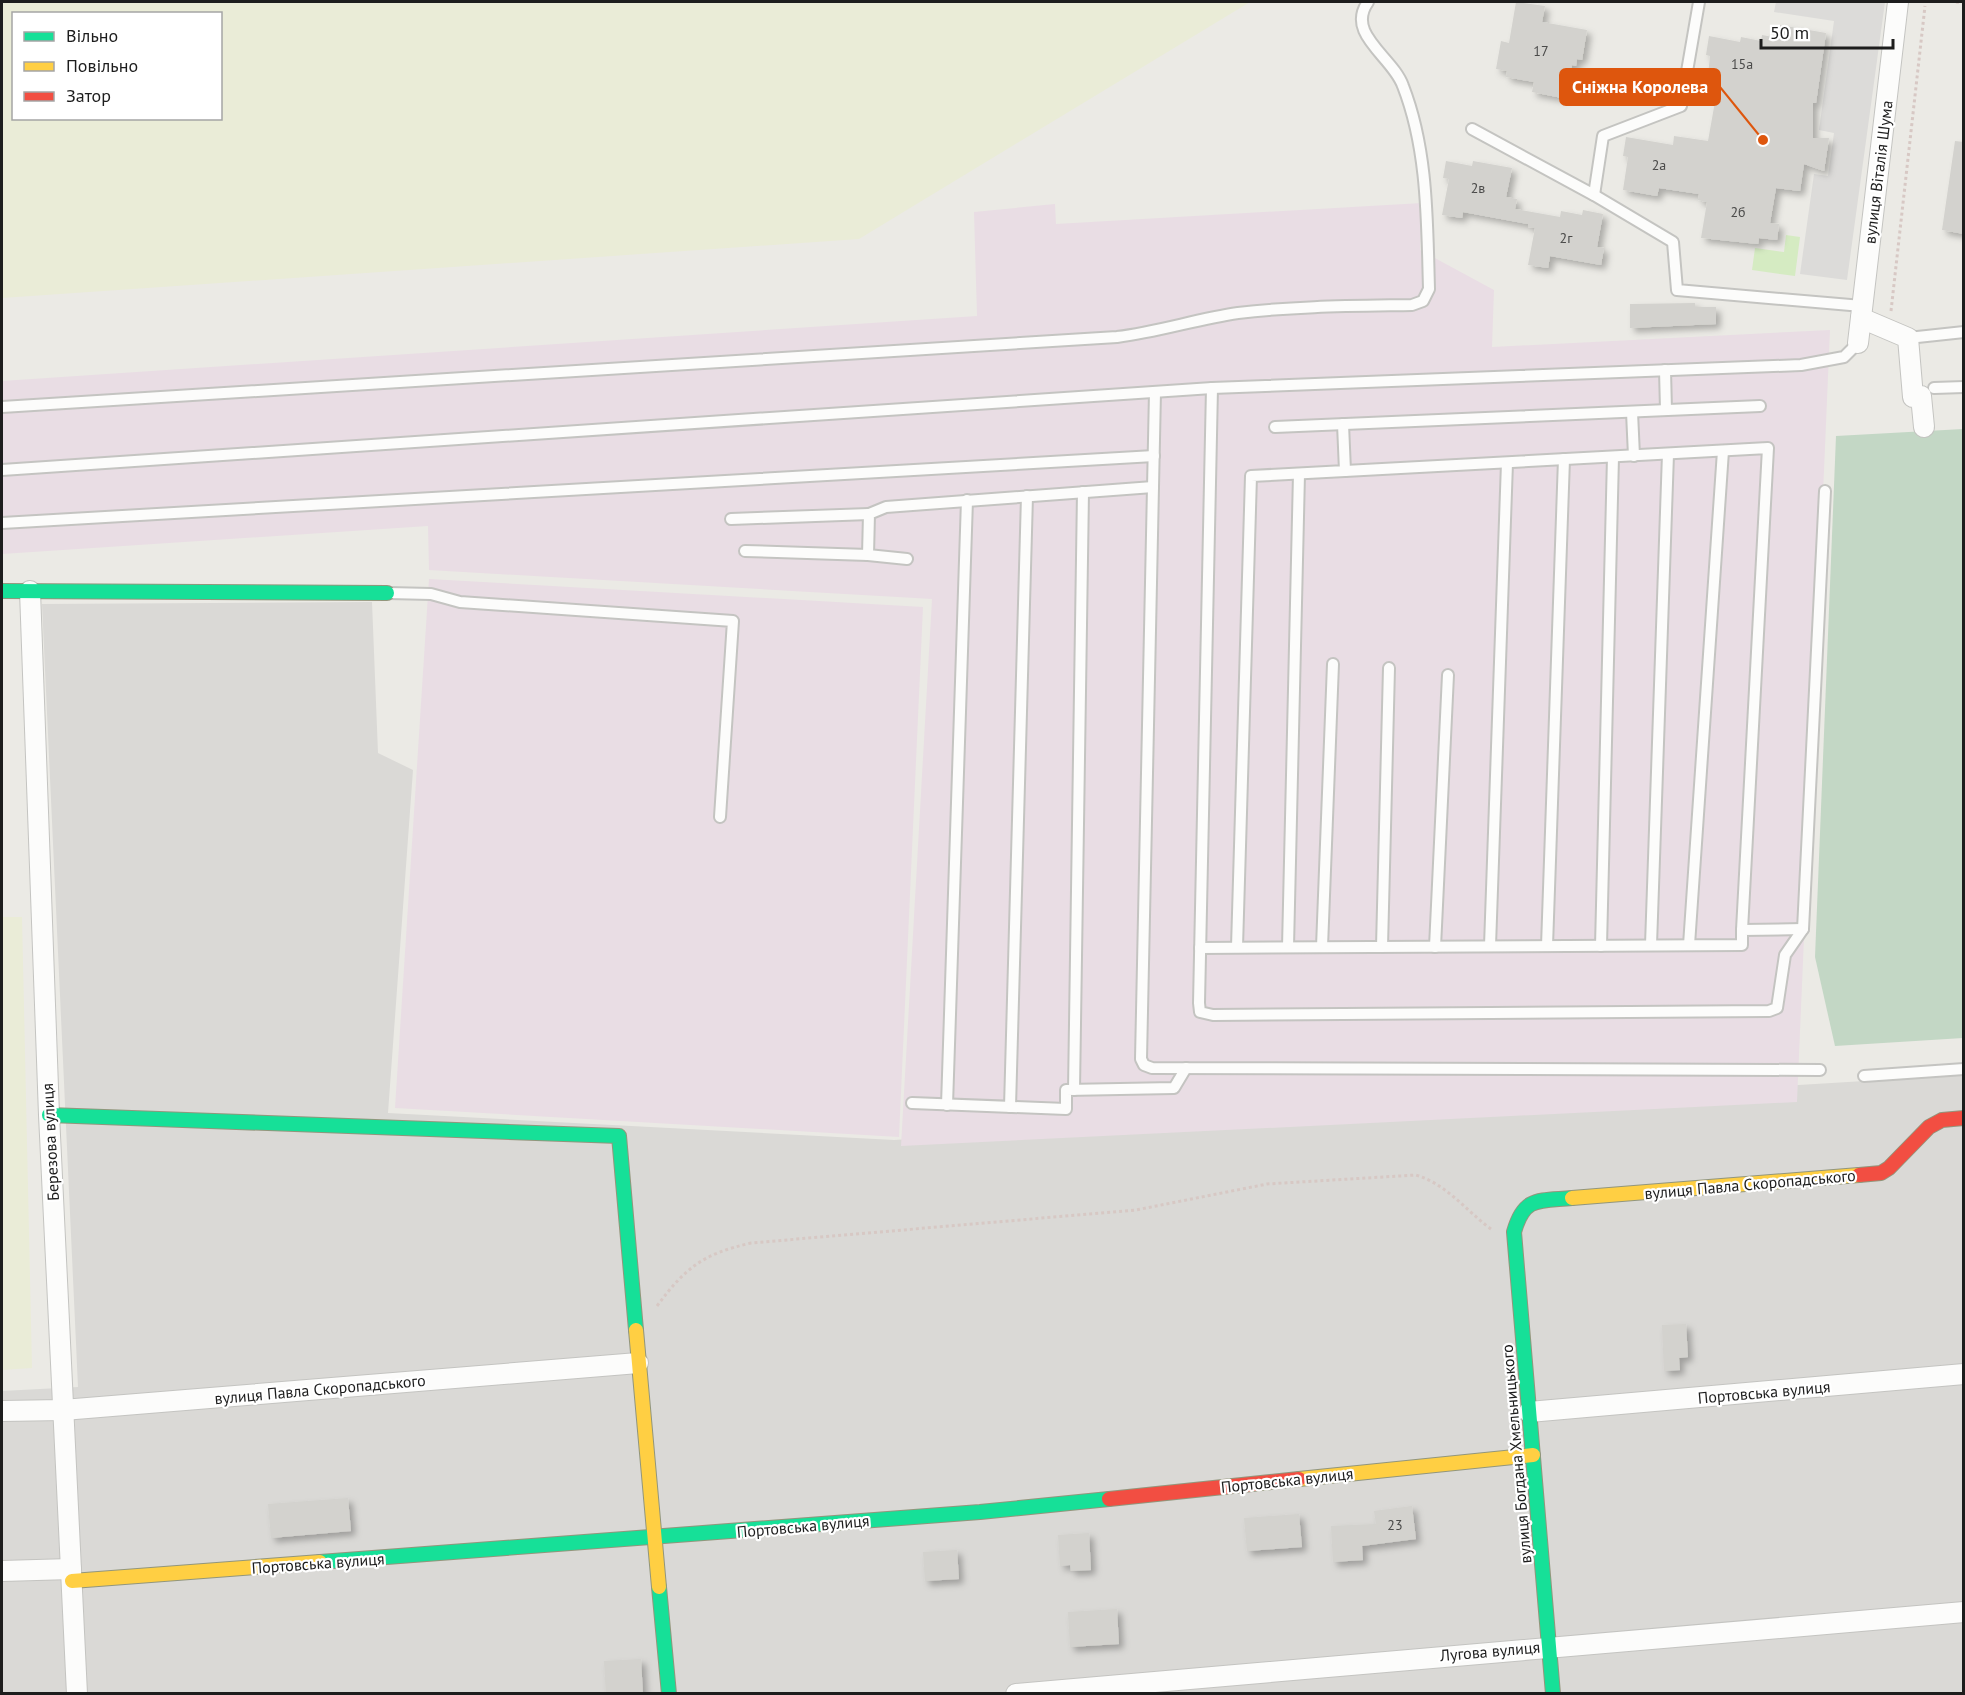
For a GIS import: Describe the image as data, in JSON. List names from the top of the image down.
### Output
{
  "streets": {
    "street": [
      "вулиця Віталія Шума",
      "Березова вулиця",
      "вулиця Павла Скоропадського",
      "Портовська вулиця",
      "вулиця Богдана Хмельницького",
      "Лугова вулиця"
    ]
  },
  "crossings": [
    ["Березова вулиця", "вулиця Павла Скоропадського"],
    ["Березова вулиця", "Портовська вулиця"],
    ["вулиця Павла Скоропадського", "вулиця Богдана Хмельницького"],
    ["Портовська вулиця", "вулиця Богдана Хмельницького"],
    ["вулиця Богдана Хмельницького", "Лугова вулиця"]
  ],
  "places": ["Сніжна Королева"],
  "house_numbers": [
    "17",
    "15а",
    "2а",
    "2в",
    "2б",
    "2г",
    "23"
  ],
  "legend": ["Вільно", "Повільно", "Затор"],
  "scale_bar": "50 m"
}
